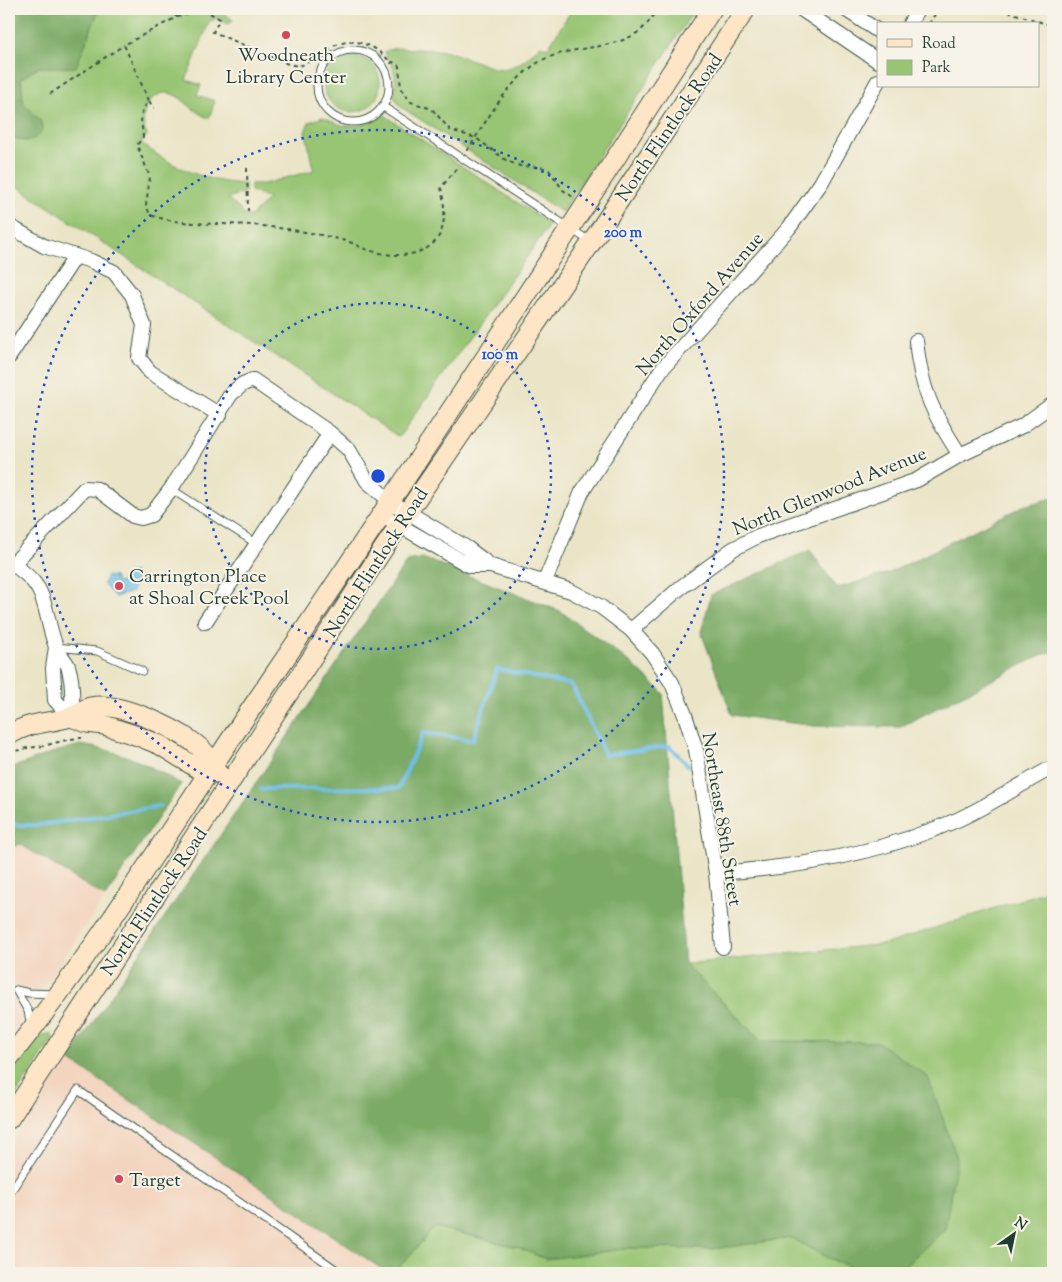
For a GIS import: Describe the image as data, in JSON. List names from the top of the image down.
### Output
{
  "streets": {
    "main road": ["North Flintlock Road"],
    "street": ["North Oxford Avenue", "North Glenwood Avenue", "Northeast 88th Street"]
  },
  "crossings": [
    ["North Flintlock Road", "Northeast 88th Street"],
    ["North Oxford Avenue", "Northeast 88th Street"],
    ["North Glenwood Avenue", "Northeast 88th Street"]
  ],
  "places": ["Woodneath Library Center", "Carrington Place at Shoal Creek Pool", "Target"],
  "legend": ["Road", "Park"],
  "north": "top right",
  "rings": ["200 m", "100 m"]
}
